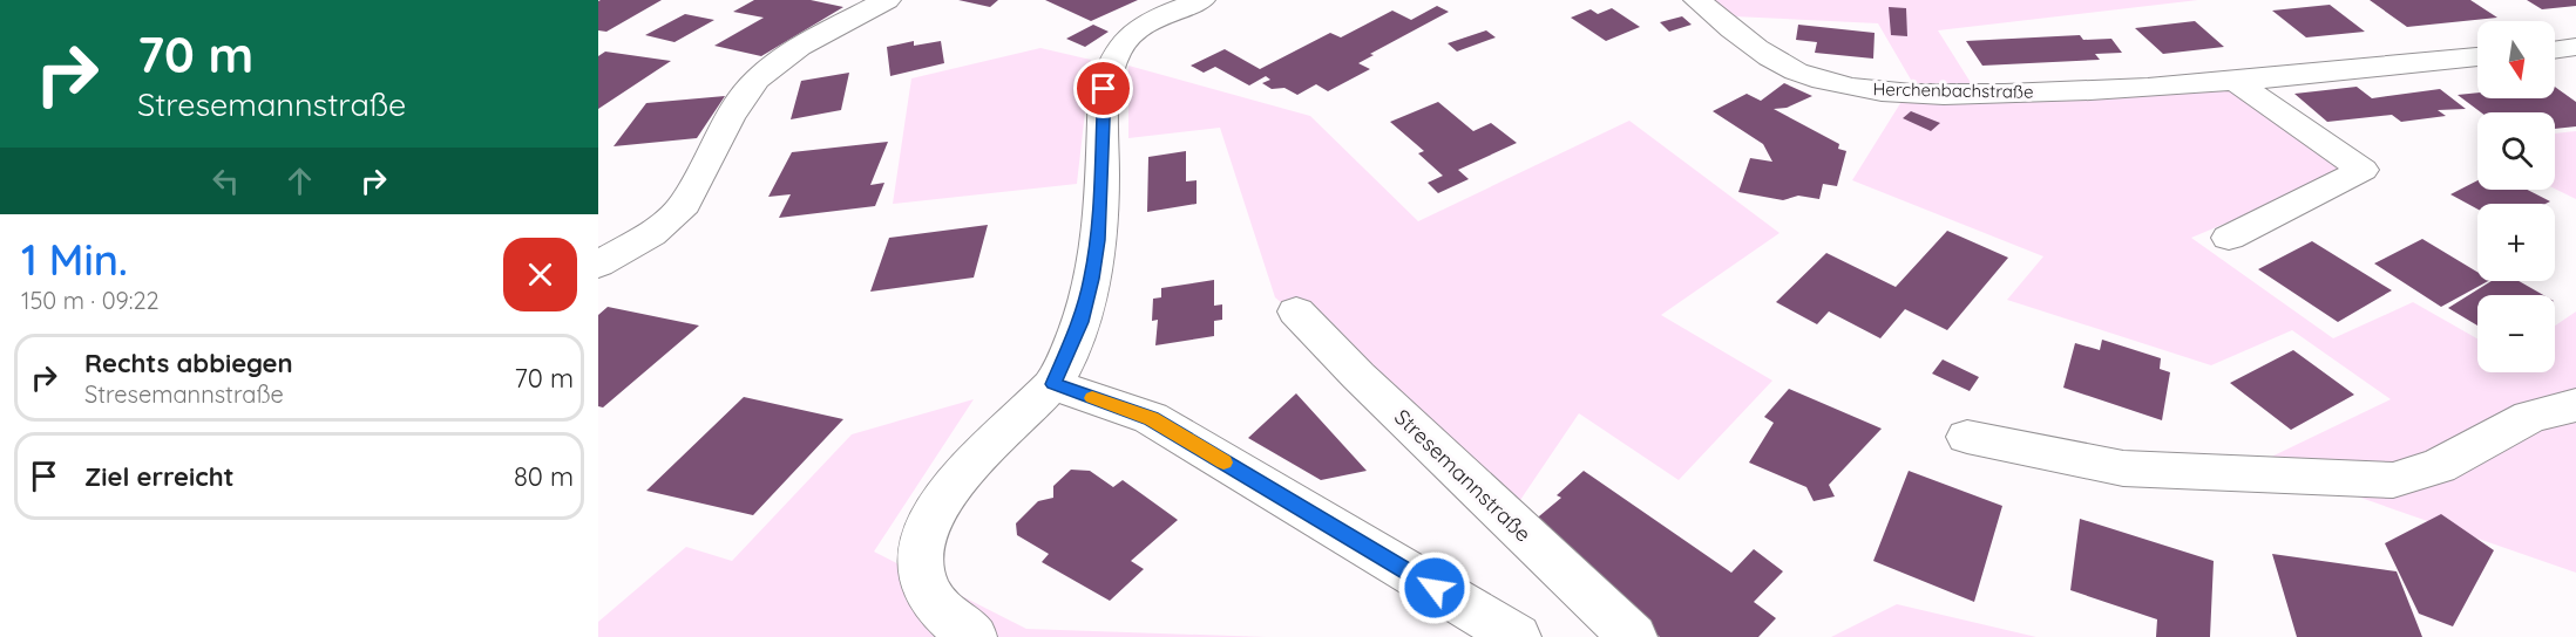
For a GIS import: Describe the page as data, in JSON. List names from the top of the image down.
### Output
{
  "streets": {
    "street": ["Herchenbachstraße", "Stresemannstraße"]
  },
  "north": "bottom",
  "page": {
    "turn": ["70 m", "Stresemannstraße"],
    "map_buttons": ["+", "−"],
    "heading": ["1 Min.", "150 m · 09:22"],
    "list": [
      {
        "name": "Rechts abbiegen",
        "note": "Stresemannstraße",
        "value": "70 m"
      },
      {
        "name": "Ziel erreicht",
        "value": "80 m"
      }
    ]
  }
}
